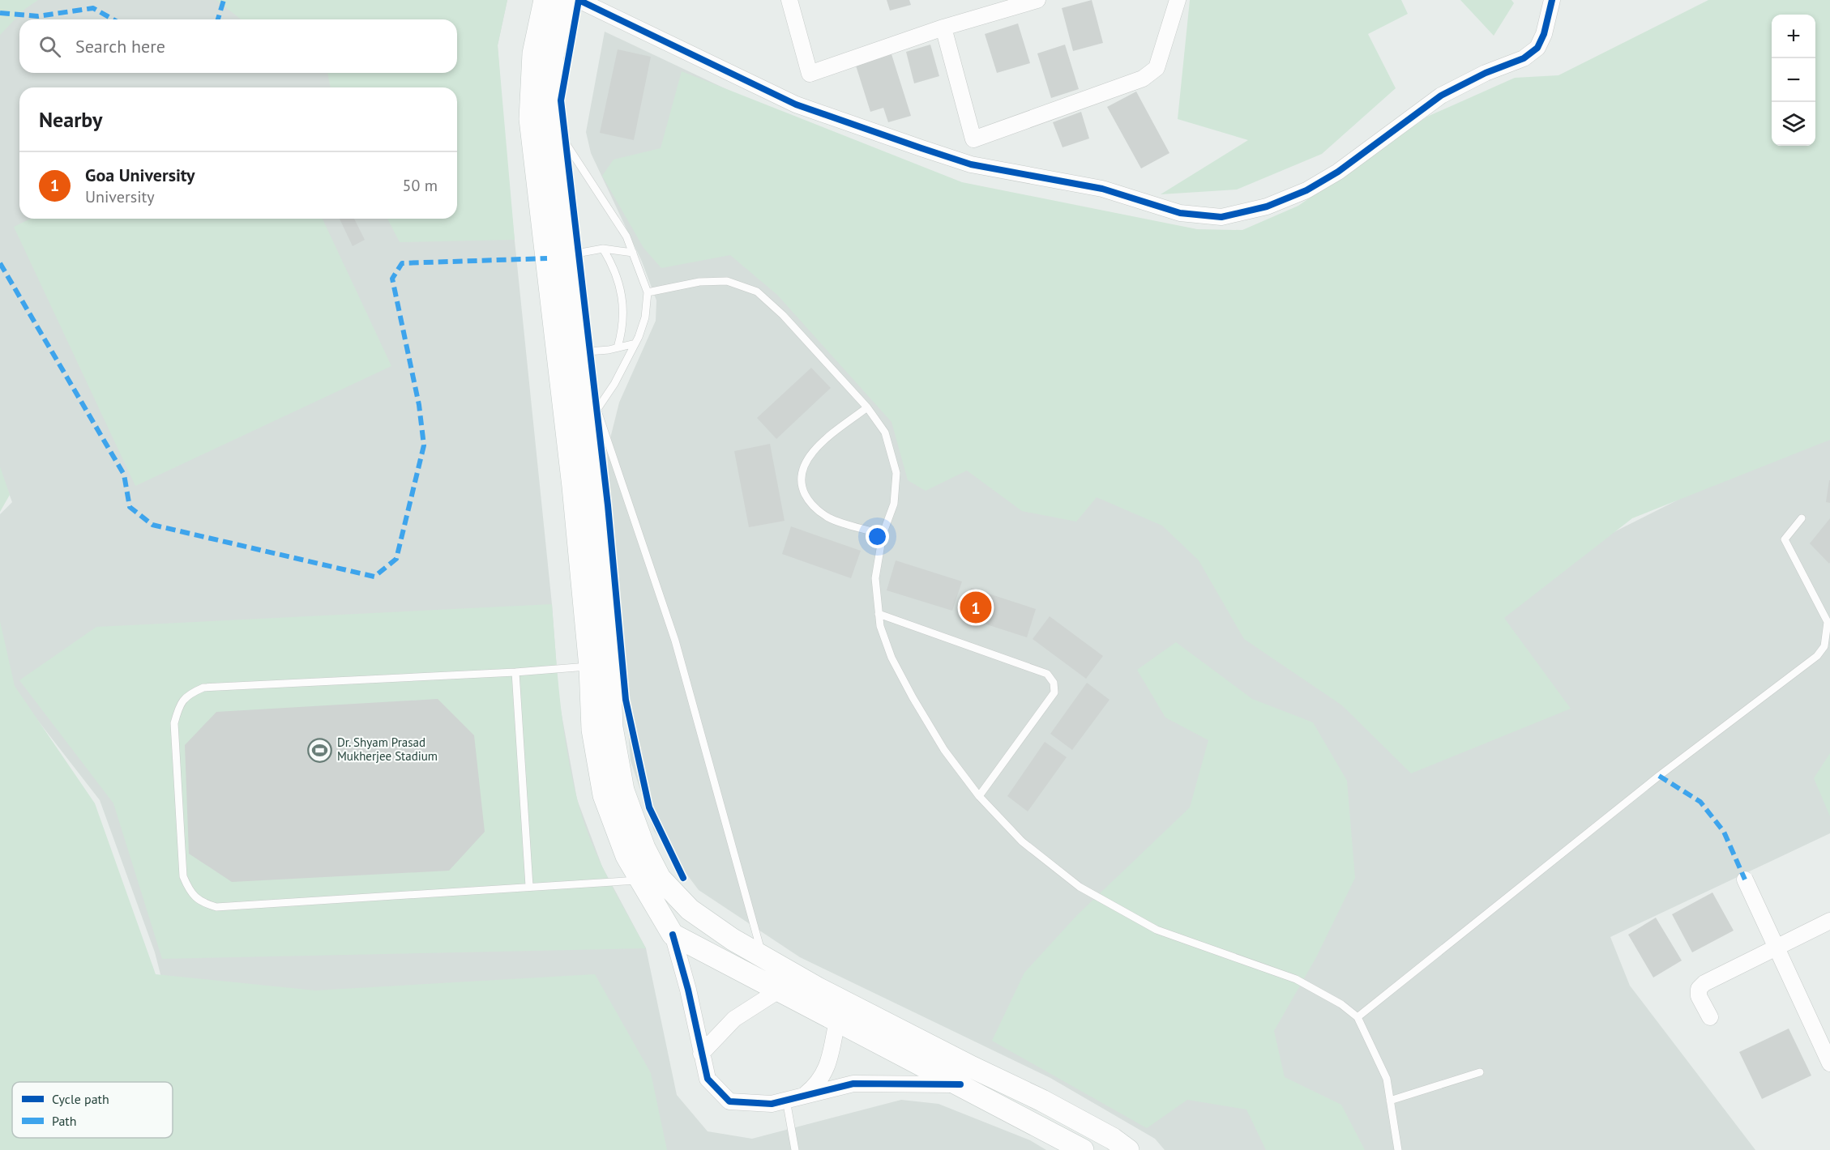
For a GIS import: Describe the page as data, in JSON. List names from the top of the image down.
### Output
{
  "places": {
    "sports": ["Dr. Shyam Prasad Mukherjee Stadium"]
  },
  "legend": ["Cycle path", "Path"],
  "page": {
    "map_buttons": ["+", "−"],
    "search": "Search here",
    "heading": "Nearby",
    "list": [
      {
        "mark": "1",
        "name": "Goa University",
        "note": "University",
        "value": "50 m"
      }
    ],
    "pins": "1"
  }
}
